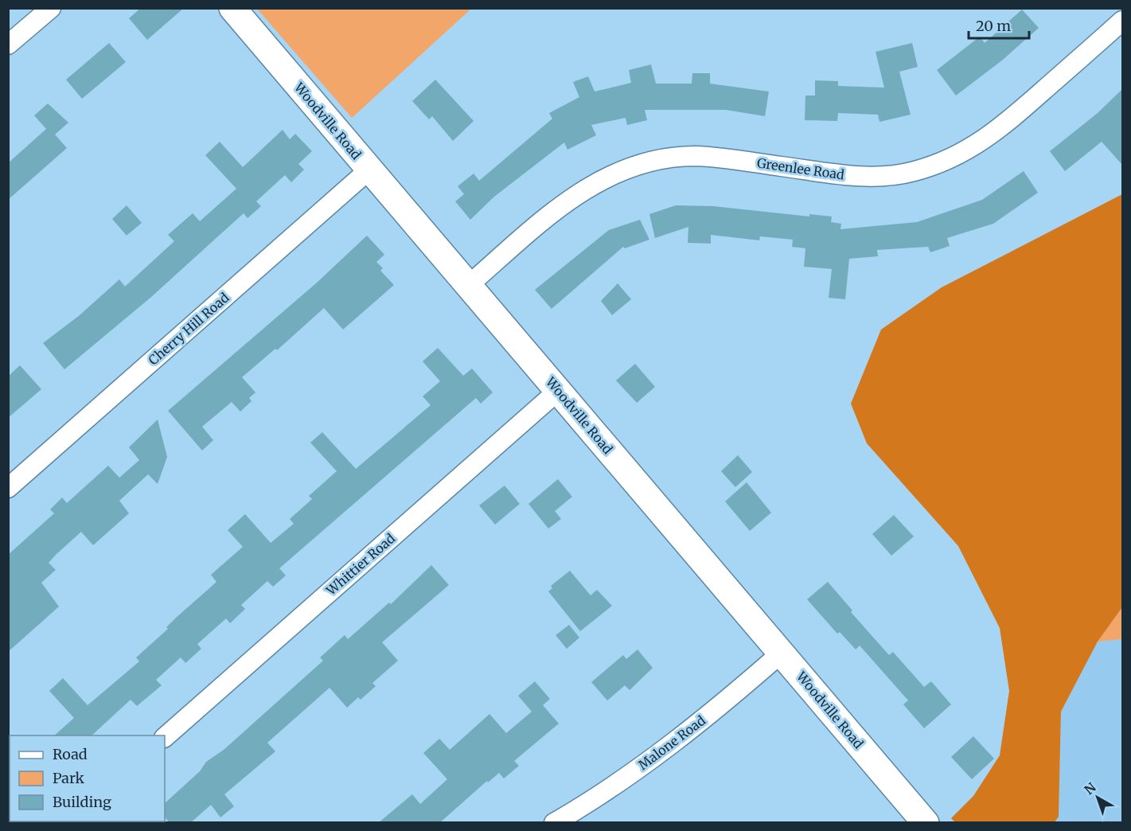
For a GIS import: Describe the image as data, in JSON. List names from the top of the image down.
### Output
{
  "streets": {
    "street": [
      "Woodville Road",
      "Greenlee Road",
      "Cherry Hill Road",
      "Whittier Road",
      "Malone Road"
    ]
  },
  "crossings": [
    ["Woodville Road", "Greenlee Road"],
    ["Woodville Road", "Cherry Hill Road"],
    ["Woodville Road", "Whittier Road"],
    ["Woodville Road", "Malone Road"]
  ],
  "legend": ["Road", "Park", "Building"],
  "scale_bar": "20 m",
  "north": "top left"
}
